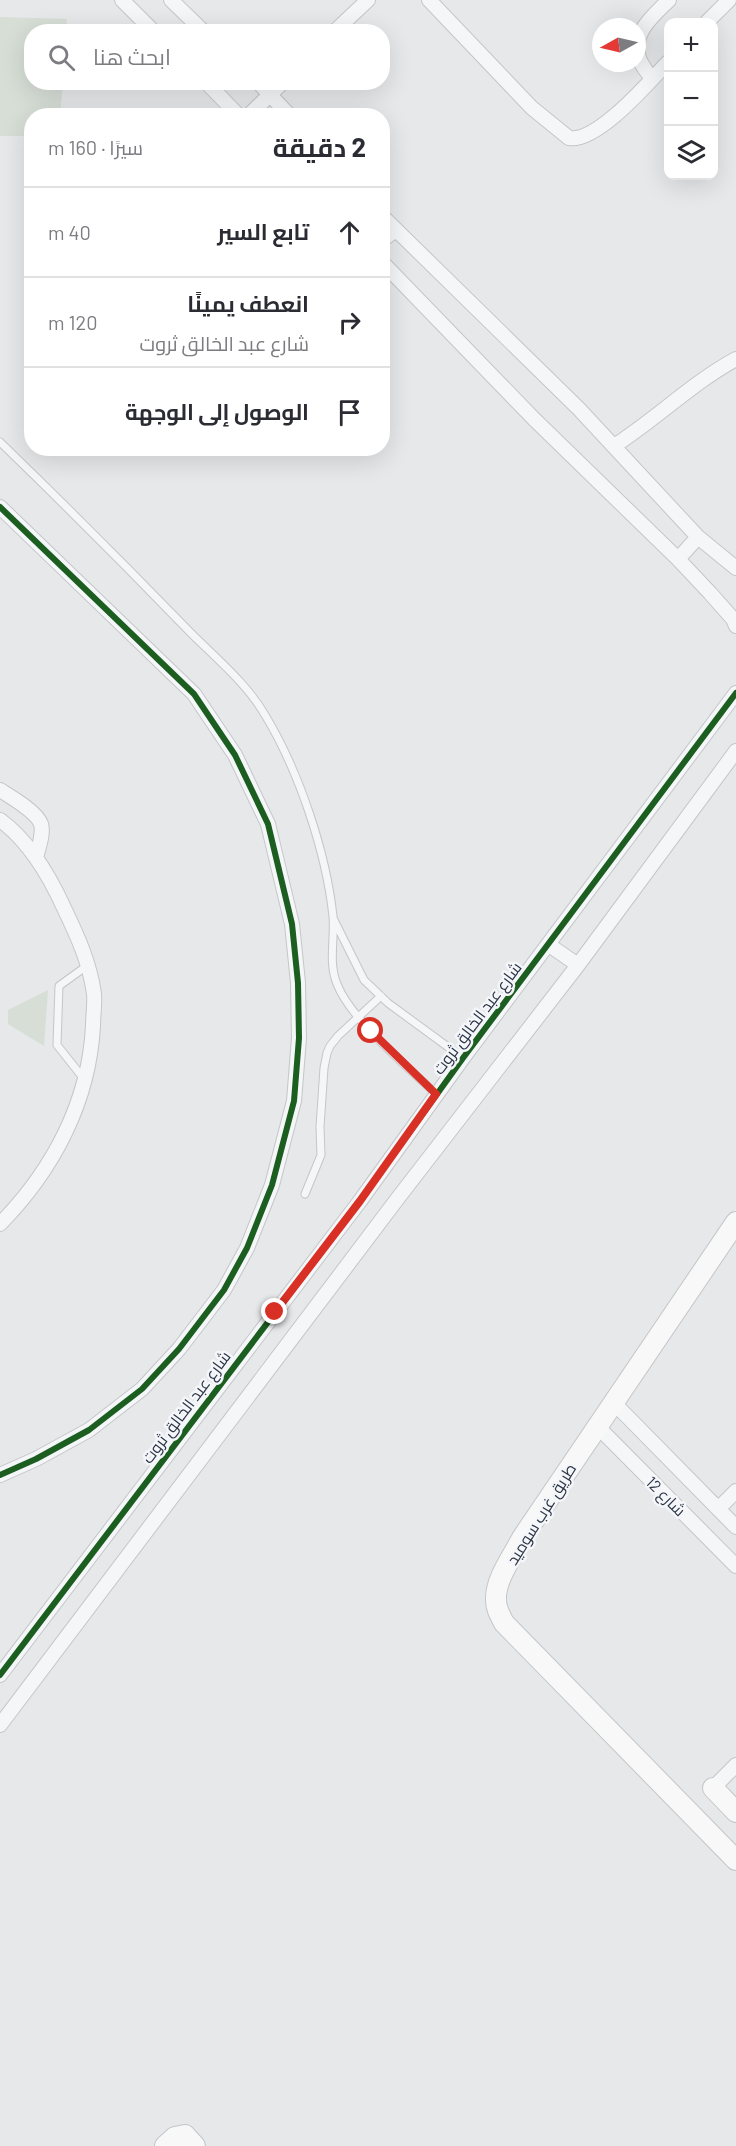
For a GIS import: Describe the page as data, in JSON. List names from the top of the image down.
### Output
{
  "streets": {
    "street": ["شارع عبد الخالق ثروت", "شارع 12", "طريق غرب سوميد"]
  },
  "crossings": [
    ["شارع 12", "طريق غرب سوميد"]
  ],
  "north": "left",
  "page": {
    "map_buttons": ["+", "−"],
    "search": "ابحث هنا",
    "heading": ["2 دقيقة", "سيرًا · 160 m"],
    "list": [
      ["تابع السير", "40 m"],
      ["انعطف يمينًا", "شارع عبد الخالق ثروت", "120 m"],
      "الوصول إلى الوجهة"
    ]
  }
}
